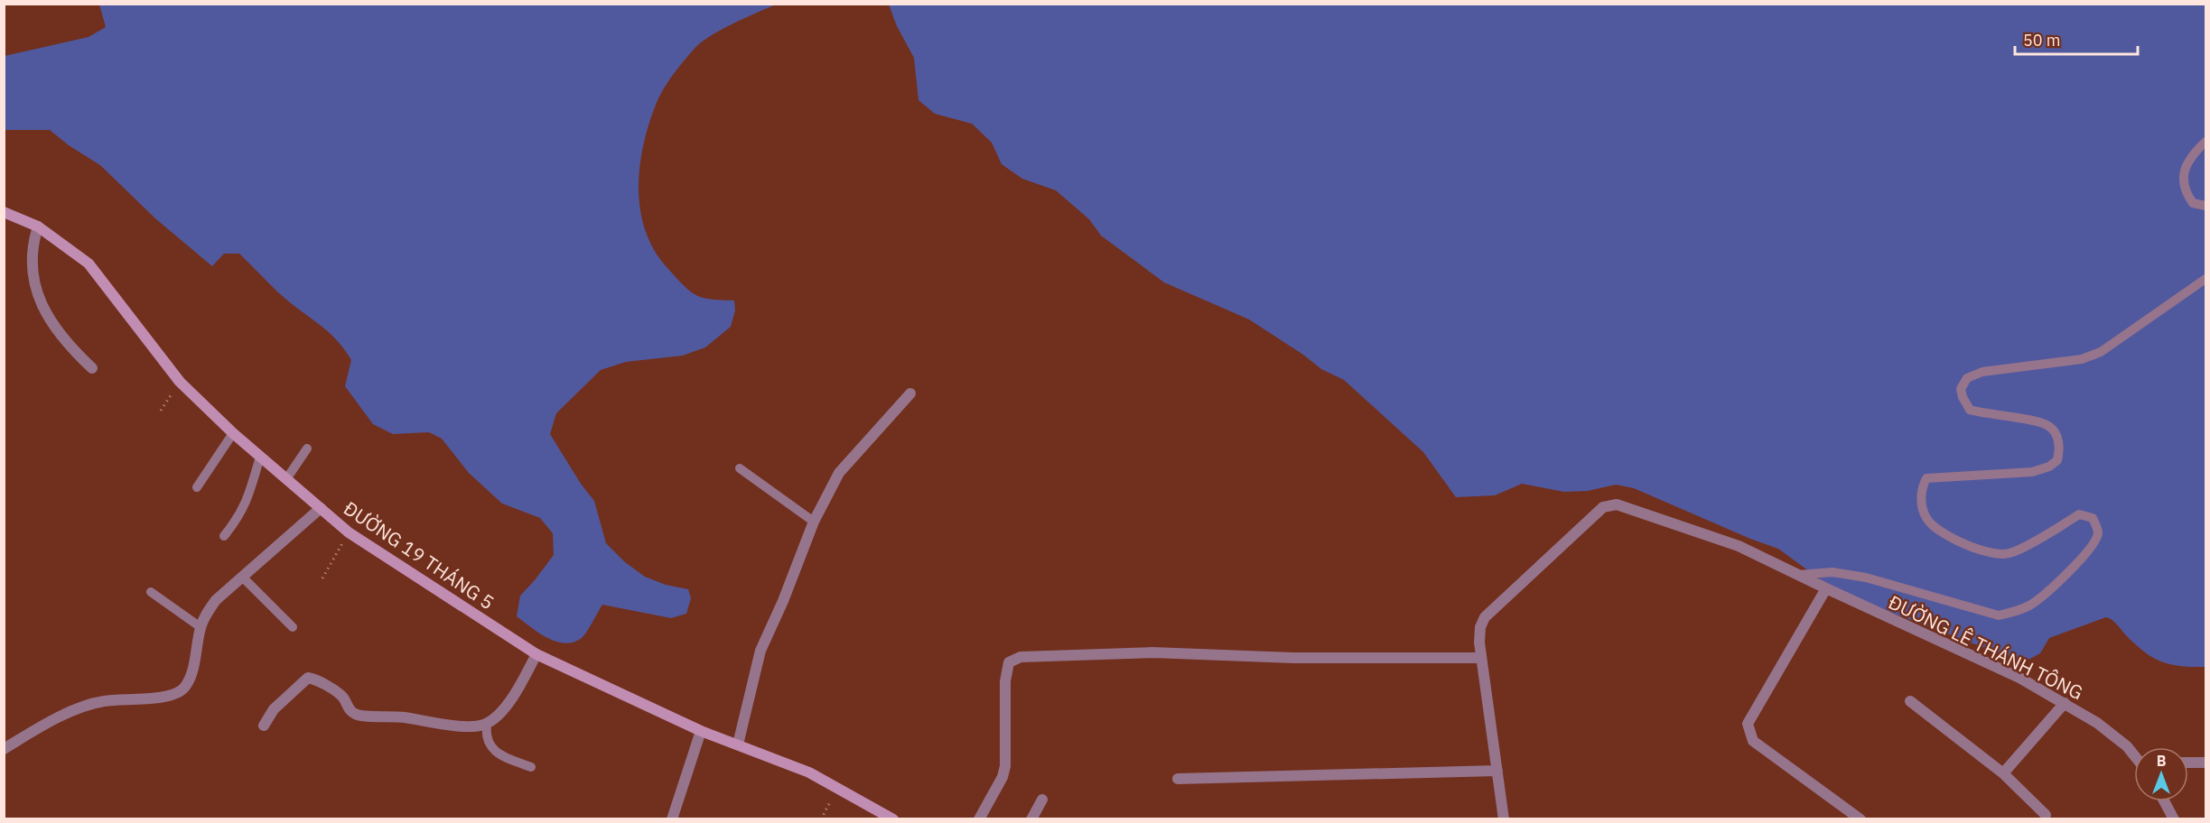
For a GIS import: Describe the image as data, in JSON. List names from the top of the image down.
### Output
{
  "streets": {
    "street": ["ĐƯỜNG 19 THÁNG 5", "ĐƯỜNG LÊ THÁNH TÔNG"]
  },
  "scale_bar": "50 m",
  "north": "top"
}
